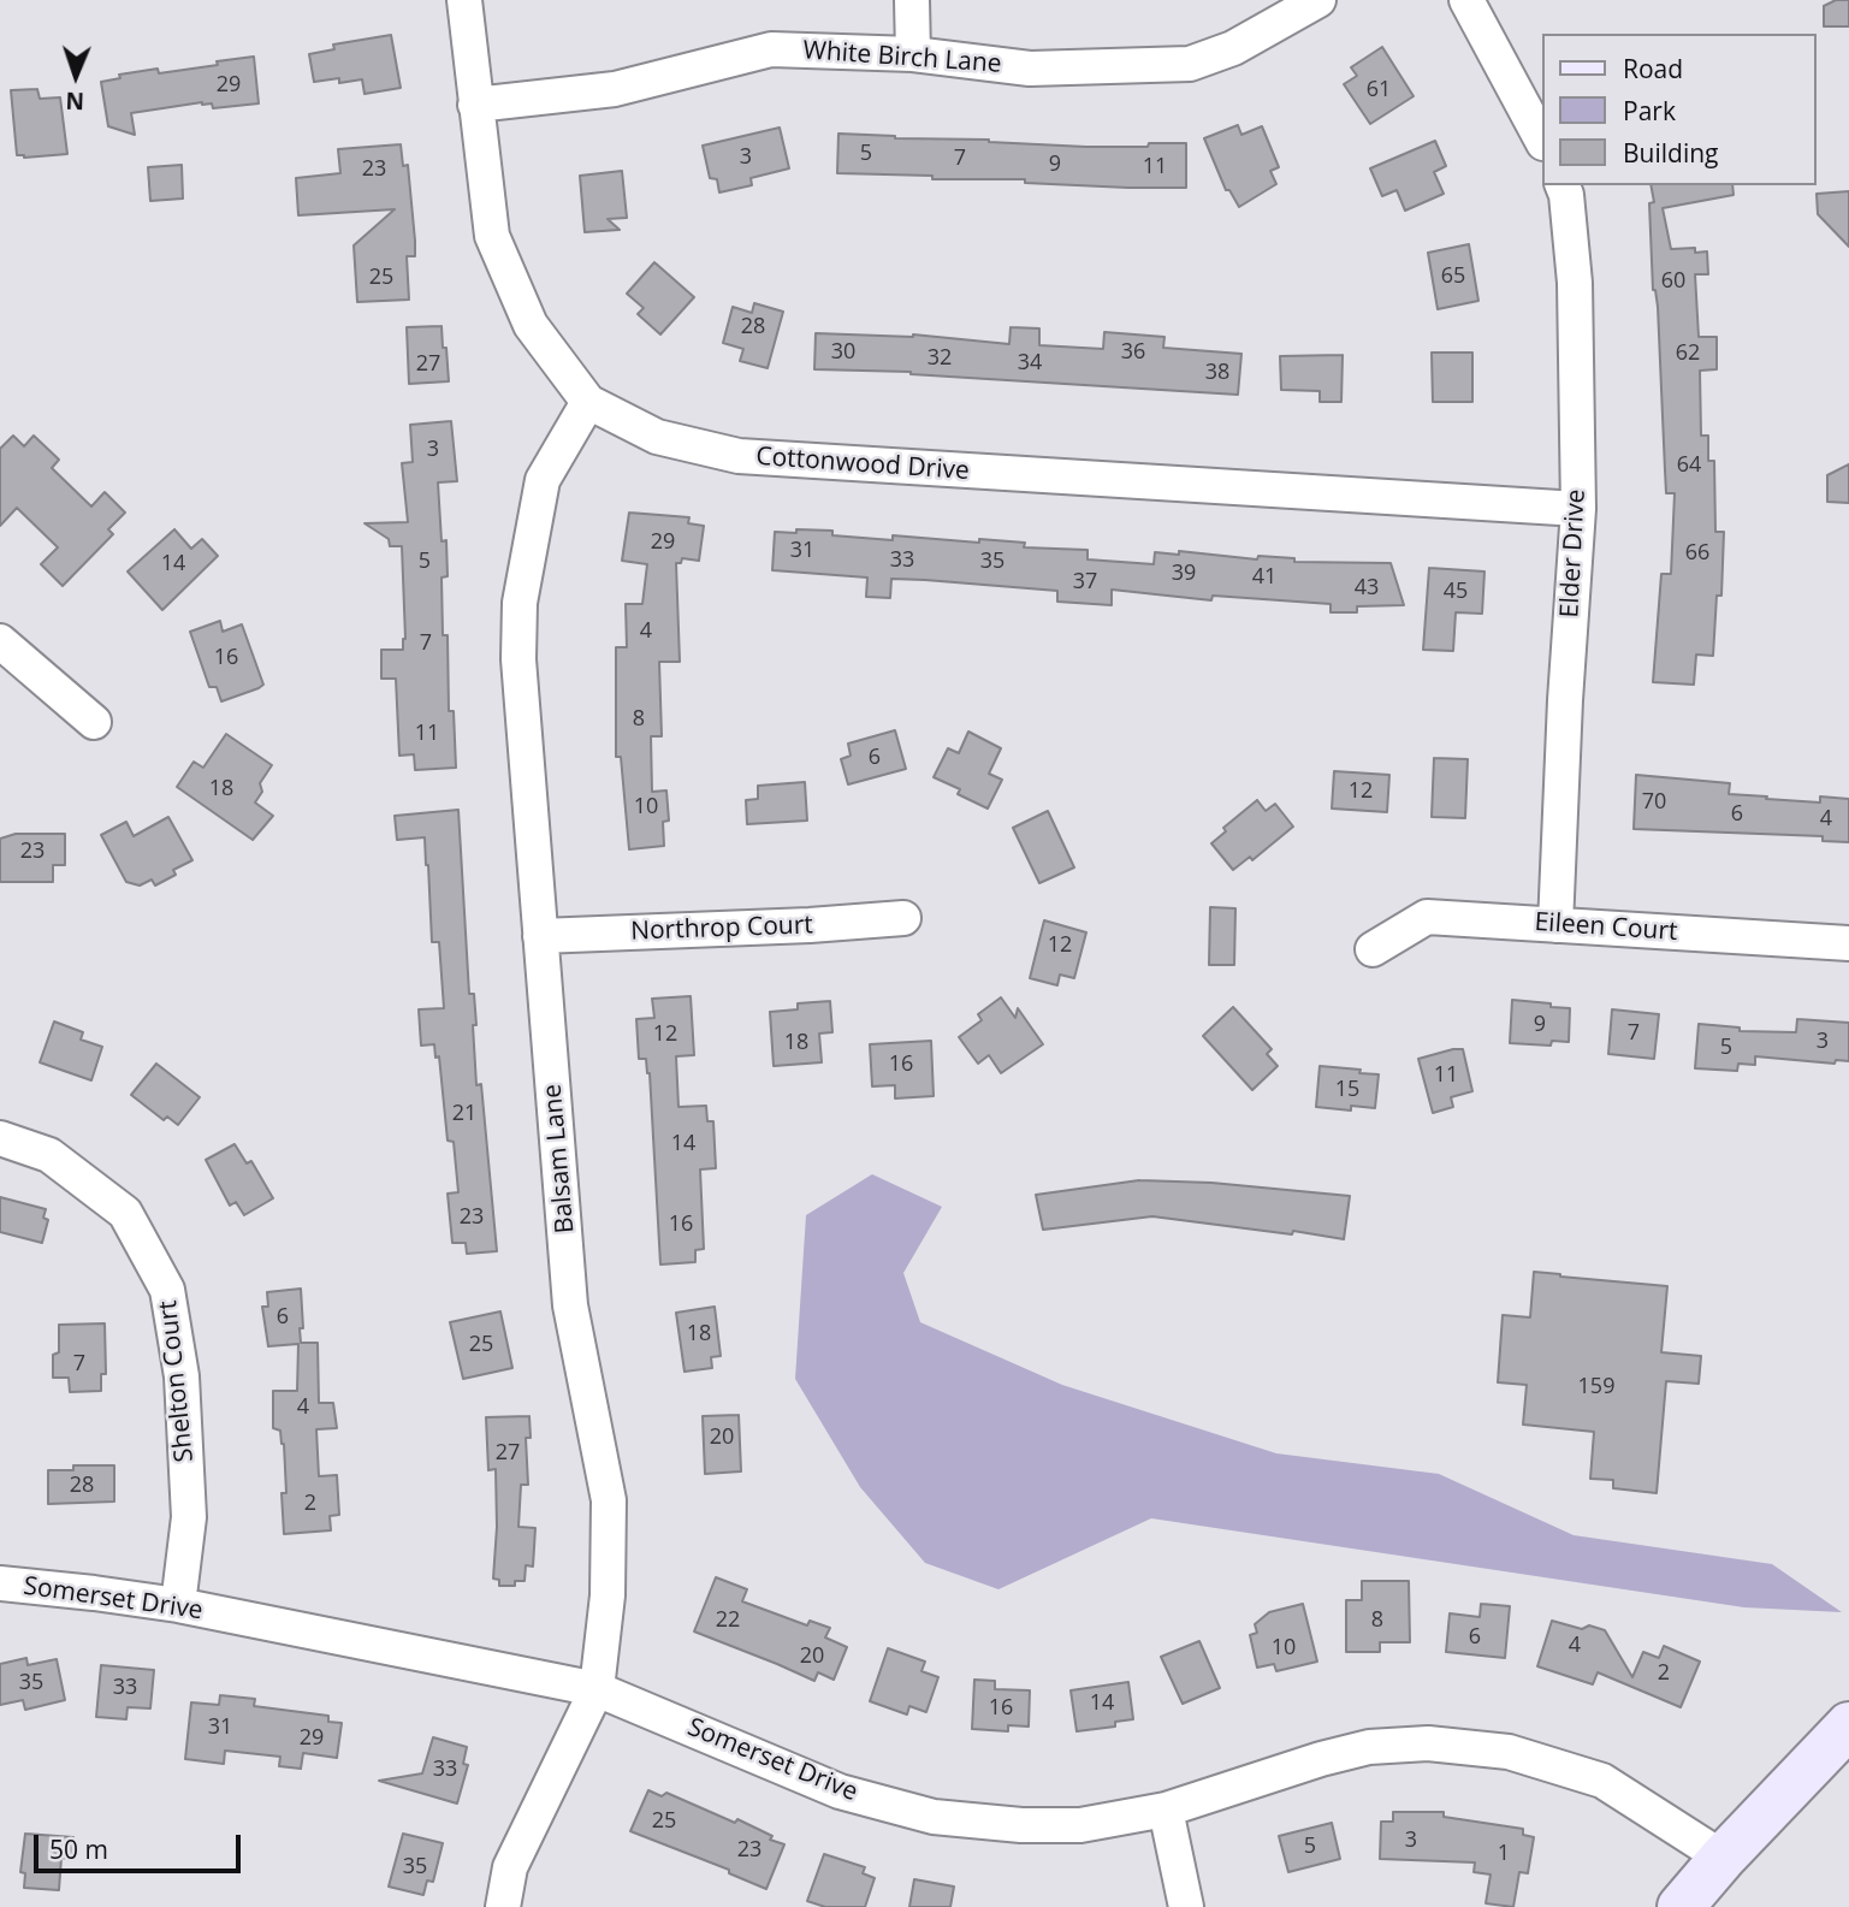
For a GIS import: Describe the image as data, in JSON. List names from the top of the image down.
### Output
{
  "streets": {
    "street": [
      "White Birch Lane",
      "Cottonwood Drive",
      "Elder Drive",
      "Eileen Court",
      "Northrop Court",
      "Balsam Lane",
      "Shelton Court",
      "Somerset Drive"
    ]
  },
  "crossings": [
    ["White Birch Lane", "Cottonwood Drive"],
    ["Cottonwood Drive", "Elder Drive"],
    ["Cottonwood Drive", "Balsam Lane"],
    ["Elder Drive", "Eileen Court"],
    ["Northrop Court", "Balsam Lane"],
    ["Balsam Lane", "Somerset Drive"],
    ["Shelton Court", "Somerset Drive"]
  ],
  "house_numbers": [
    "29",
    "61",
    "5",
    "3",
    "7",
    "9",
    "11",
    "23",
    "65",
    "25",
    "60",
    "28",
    "30",
    "36",
    "62",
    "32",
    "34",
    "27",
    "38",
    "3",
    "64",
    "29",
    "31",
    "66",
    "33",
    "5",
    "35",
    "14",
    "39",
    "41",
    "37",
    "43",
    "45",
    "4",
    "7",
    "16",
    "8",
    "11",
    "6",
    "18",
    "12",
    "70",
    "10",
    "6",
    "4",
    "23",
    "12",
    "9",
    "7",
    "12",
    "3",
    "18",
    "5",
    "16",
    "11",
    "15",
    "21",
    "14",
    "23",
    "16",
    "6",
    "18",
    "25",
    "7",
    "159",
    "4",
    "20",
    "27",
    "28",
    "2",
    "22",
    "8",
    "6",
    "4",
    "10",
    "20",
    "2",
    "35",
    "33",
    "14",
    "16",
    "31",
    "29",
    "33",
    "25",
    "3",
    "5",
    "23",
    "1",
    "35"
  ],
  "legend": ["Road", "Park", "Building"],
  "scale_bar": "50 m",
  "north": "bottom"
}
